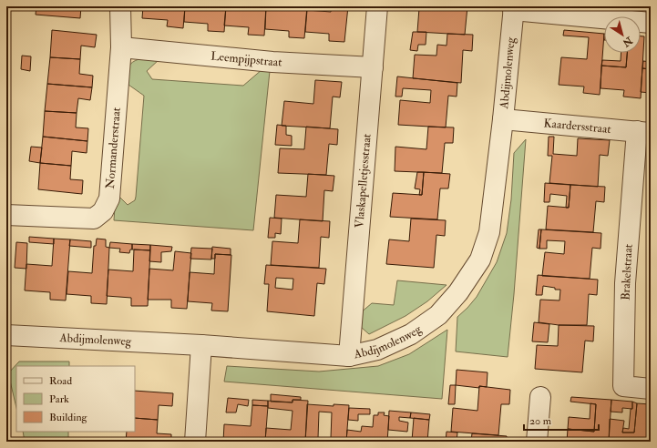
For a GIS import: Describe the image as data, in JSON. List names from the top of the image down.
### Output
{
  "streets": {
    "street": [
      "Leempijpstraat",
      "Abdijmolenweg",
      "Kaardersstraat",
      "Normanderstraat",
      "Vlaskapelletjesstraat",
      "Brakelstraat"
    ]
  },
  "crossings": [
    ["Leempijpstraat", "Normanderstraat"],
    ["Leempijpstraat", "Vlaskapelletjesstraat"],
    ["Abdijmolenweg", "Kaardersstraat"],
    ["Abdijmolenweg", "Vlaskapelletjesstraat"],
    ["Kaardersstraat", "Brakelstraat"]
  ],
  "legend": ["Road", "Park", "Building"],
  "scale_bar": "20 m",
  "north": "bottom right"
}
